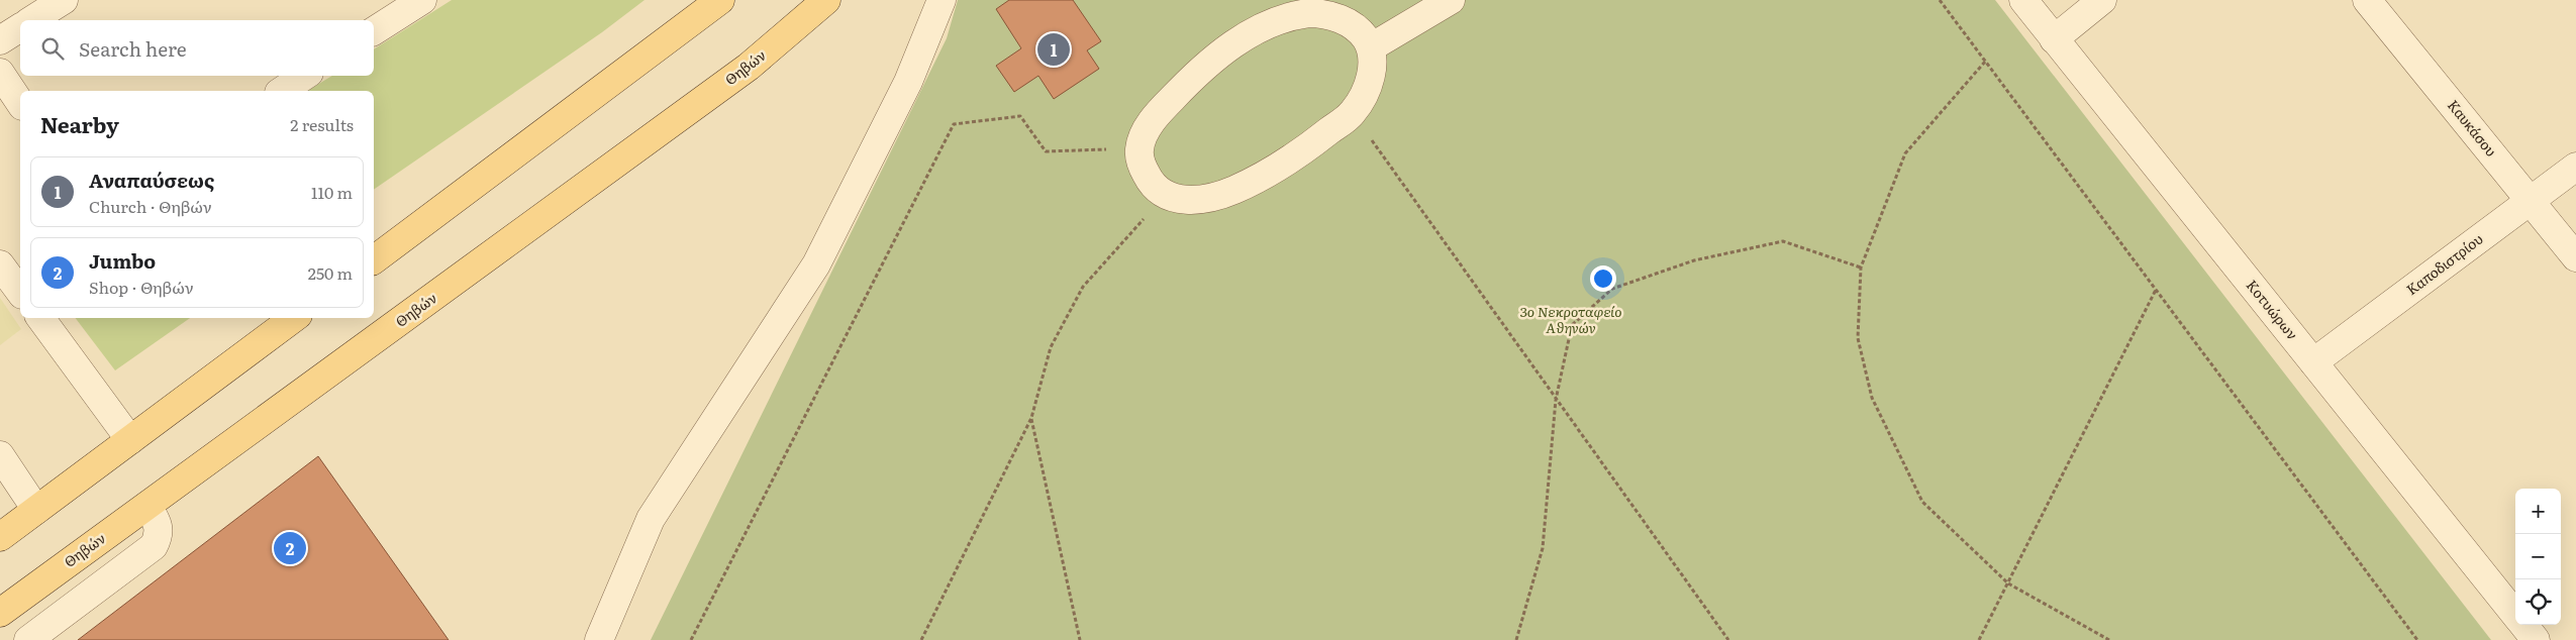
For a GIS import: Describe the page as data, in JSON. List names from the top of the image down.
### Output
{
  "streets": {
    "main road": ["Θηβών"],
    "street": ["Καυκάσου", "Καποδιστρίου", "Κοτυώρων"]
  },
  "crossings": [
    ["Καυκάσου", "Καποδιστρίου"],
    ["Καποδιστρίου", "Κοτυώρων"]
  ],
  "parks": ["3ο Νεκροταφείο Αθηνών"],
  "page": {
    "search": "Search here",
    "pins": ["1", "2"],
    "heading": ["Nearby", "2 results"],
    "list": [
      {
        "mark": "1",
        "name": "Αναπαύσεως",
        "note": "Church · Θηβών",
        "value": "110 m"
      },
      {
        "mark": "2",
        "name": "Jumbo",
        "note": "Shop · Θηβών",
        "value": "250 m"
      }
    ],
    "map_buttons": ["+", "−"]
  }
}
